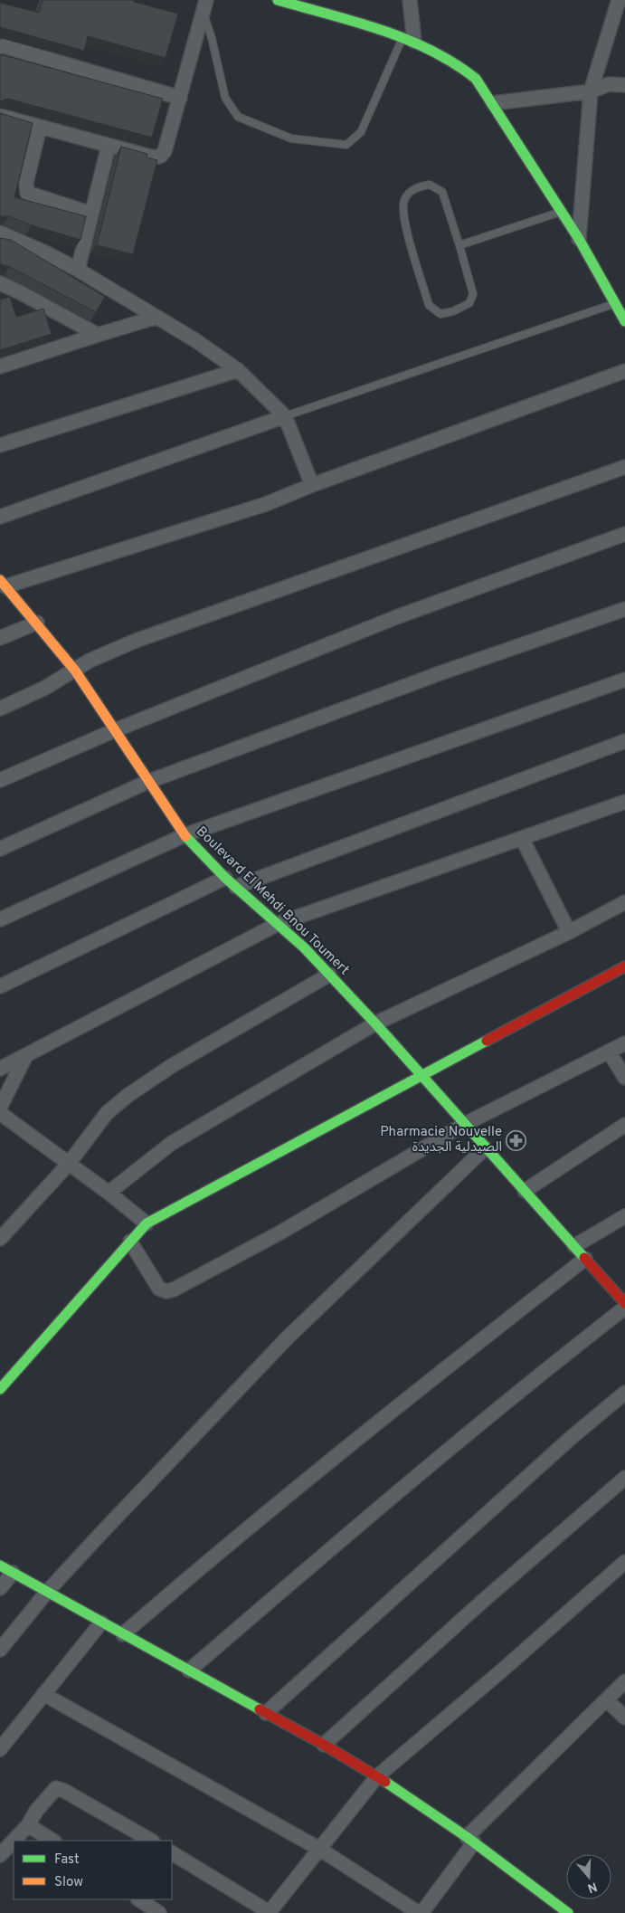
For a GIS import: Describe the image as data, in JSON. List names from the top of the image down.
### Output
{
  "streets": {
    "street": ["Boulevard El Mehdi Bnou Toumert"]
  },
  "places": {
    "pharmacy": ["Pharmacie Nouvelle الصيدلية الجديدة"]
  },
  "legend": ["Fast", "Slow"],
  "north": "bottom"
}
